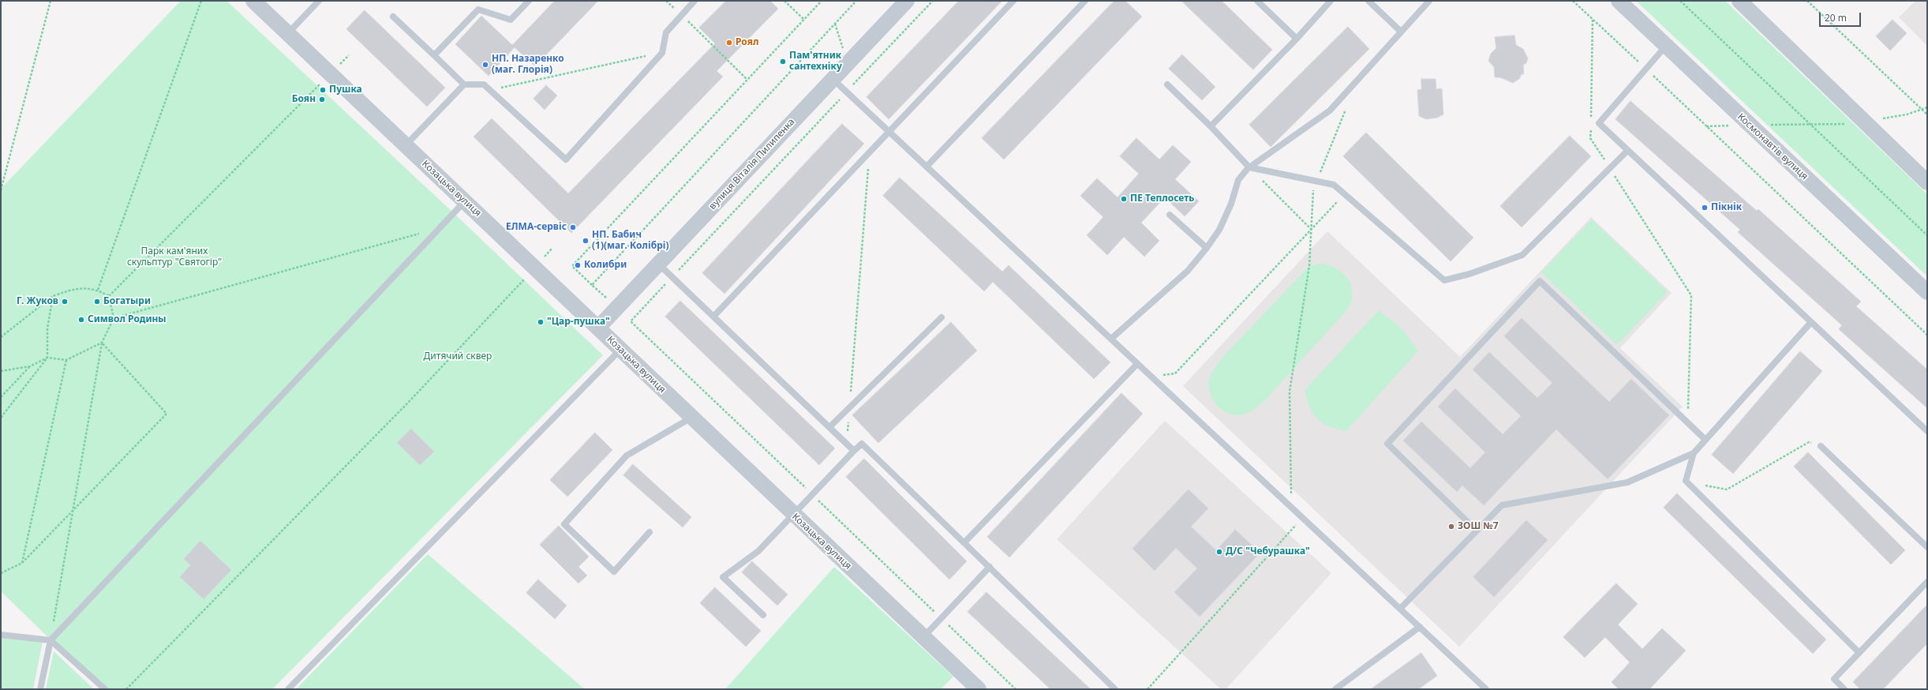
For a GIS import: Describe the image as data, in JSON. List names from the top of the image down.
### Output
{
  "streets": {
    "street": ["Космонавтів вулиця", "вулиця Віталія Пилипенка", "Козацька вулиця"]
  },
  "crossings": [
    ["вулиця Віталія Пилипенка", "Козацька вулиця"]
  ],
  "parks": ["Парк кам'яних скульптур \"Святогір\"", "Дитячий сквер"],
  "places": [
    "Роял",
    "Пам'ятник сантехніку",
    "НП. Назаренко (маг. Глорія)",
    "Пушка",
    "Боян",
    "ПЕ Теплосеть",
    "Пікнік",
    "ЕЛМА-сервіс",
    "НП. Бабич (1)(маг. Колібрі)",
    "Колибри",
    "Г. Жуков",
    "Богатыри",
    "Символ Родины",
    "\"Цар-пушка\"",
    "ЗОШ №7",
    "Д/С \"Чебурашка\""
  ],
  "scale_bar": "20 m"
}
